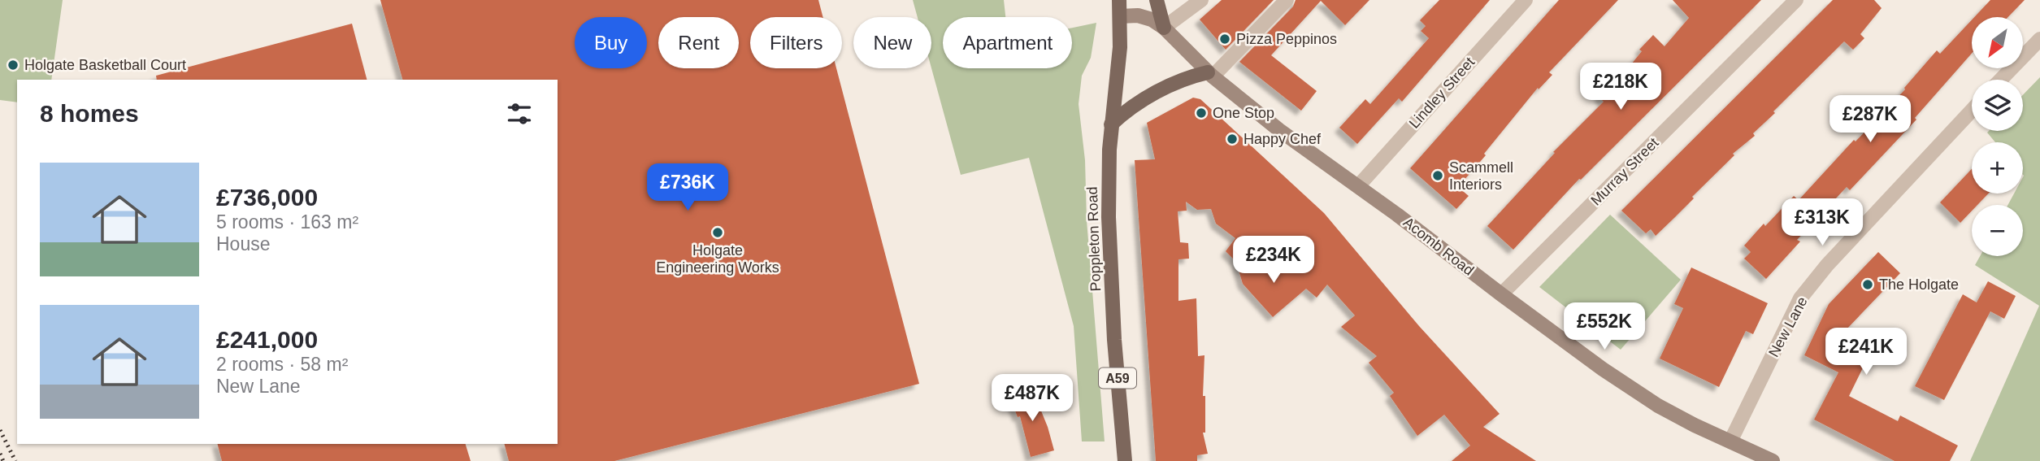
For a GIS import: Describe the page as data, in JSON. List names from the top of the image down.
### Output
{
  "streets": {
    "main road": ["Poppleton Road", "Acomb Road", "A59"],
    "street": ["Lindley Street", "Murray Street", "New Lane"]
  },
  "crossings": [
    ["Lindley Street", "Acomb Road"],
    ["Murray Street", "Acomb Road"],
    ["Poppleton Road", "Acomb Road"],
    ["Poppleton Road", "A59"],
    ["Acomb Road", "New Lane"],
    ["Acomb Road", "A59"]
  ],
  "places": [
    "Pizza Peppinos",
    "Holgate Basketball Court",
    "One Stop",
    "Happy Chef",
    "Scammell Interiors",
    "Holgate Engineering Works",
    "The Holgate"
  ],
  "north": "bottom left",
  "page": {
    "map_buttons": ["+", "−"],
    "chip": [
      "Buy",
      "Rent",
      "Filters",
      "New",
      "Apartment"
    ],
    "price": [
      "£218K",
      "£287K",
      "£736K",
      "£313K",
      "£234K",
      "£552K",
      "£241K",
      "£487K"
    ],
    "heading": "8 homes",
    "list": [
      {
        "name": "£736,000",
        "note": "5 rooms · 163 m² · House"
      },
      {
        "name": "£241,000",
        "note": "2 rooms · 58 m² · New Lane"
      }
    ]
  }
}
